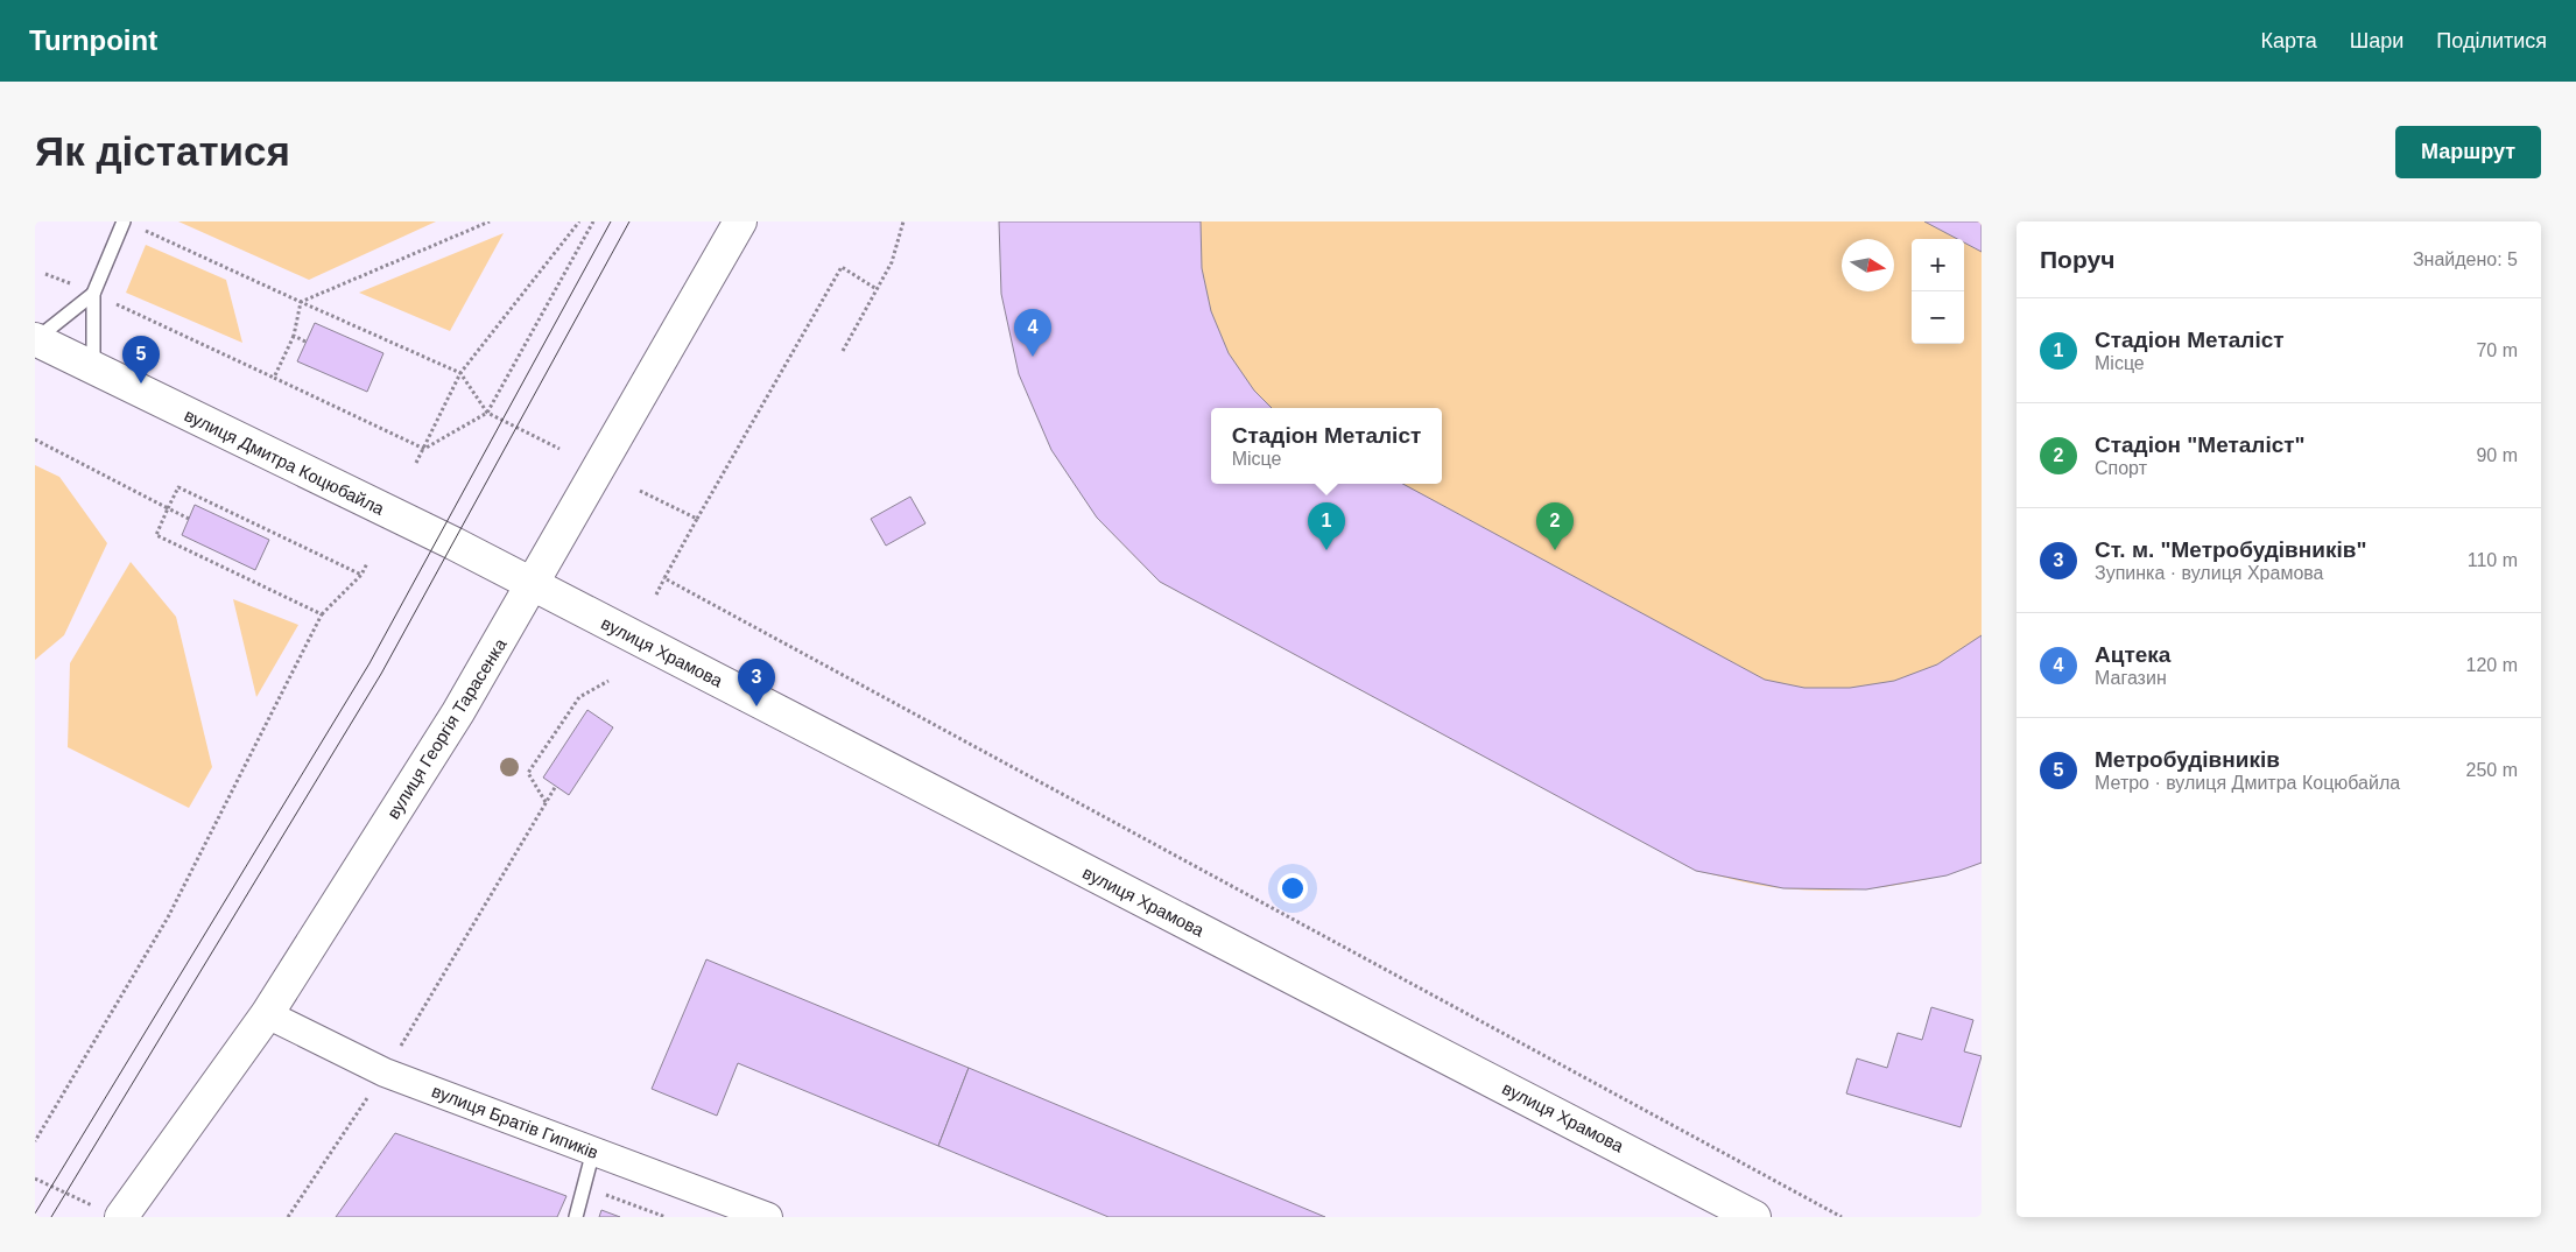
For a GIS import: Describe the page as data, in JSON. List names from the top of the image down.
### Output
{
  "streets": {
    "main road": ["вулиця Дмитра Коцюбайла", "вулиця Храмова", "вулиця Георгія Тарасенка"],
    "street": ["вулиця Братів Гипиків"]
  },
  "crossings": [
    ["вулиця Дмитра Коцюбайла", "вулиця Храмова"],
    ["вулиця Дмитра Коцюбайла", "вулиця Георгія Тарасенка"],
    ["вулиця Храмова", "вулиця Георгія Тарасенка"],
    ["вулиця Георгія Тарасенка", "вулиця Братів Гипиків"]
  ],
  "north": "right",
  "page": {
    "header": "Turnpoint",
    "nav": ["Карта", "Шари", "Поділитися"],
    "buttons": "Маршрут",
    "title": "Як дістатися",
    "heading": ["Поруч", "Знайдено: 5"],
    "map_buttons": ["+", "−"],
    "list": [
      {
        "mark": "1",
        "name": "Стадіон Металіст",
        "note": "Місце",
        "value": "70 m"
      },
      {
        "mark": "2",
        "name": "Стадіон \"Металіст\"",
        "note": "Спорт",
        "value": "90 m"
      },
      {
        "mark": "3",
        "name": "Ст. м. \"Метробудівників\"",
        "note": "Зупинка · вулиця Храмова",
        "value": "110 m"
      },
      {
        "mark": "4",
        "name": "Ацтека",
        "note": "Магазин",
        "value": "120 m"
      },
      {
        "mark": "5",
        "name": "Метробудівників",
        "note": "Метро · вулиця Дмитра Коцюбайла",
        "value": "250 m"
      }
    ],
    "pins": [
      "4",
      "5",
      "1",
      "2",
      "3"
    ],
    "popup": ["Стадіон Металіст", "Місце"]
  }
}
